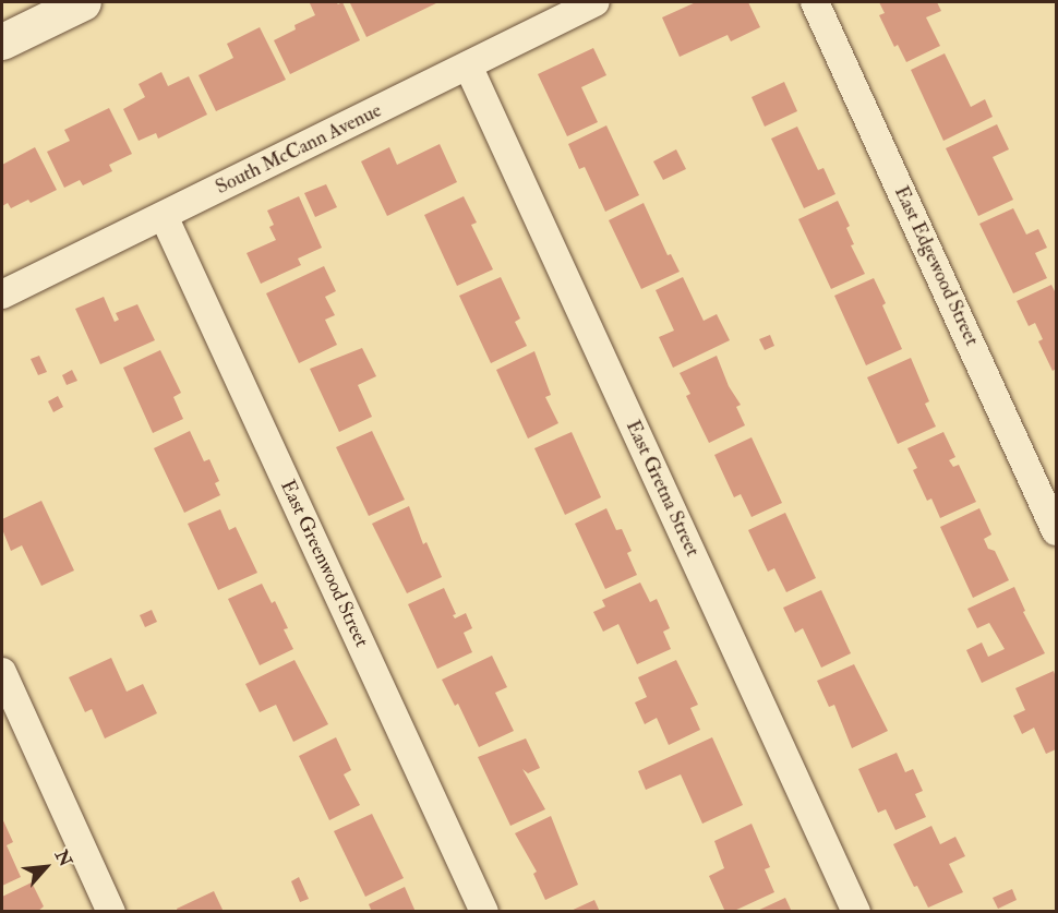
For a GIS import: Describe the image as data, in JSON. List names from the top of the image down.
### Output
{
  "streets": {
    "street": [
      "South McCann Avenue",
      "East Edgewood Street",
      "East Gretna Street",
      "East Greenwood Street"
    ]
  },
  "crossings": [
    ["South McCann Avenue", "East Gretna Street"],
    ["South McCann Avenue", "East Greenwood Street"]
  ],
  "north": "top right"
}
